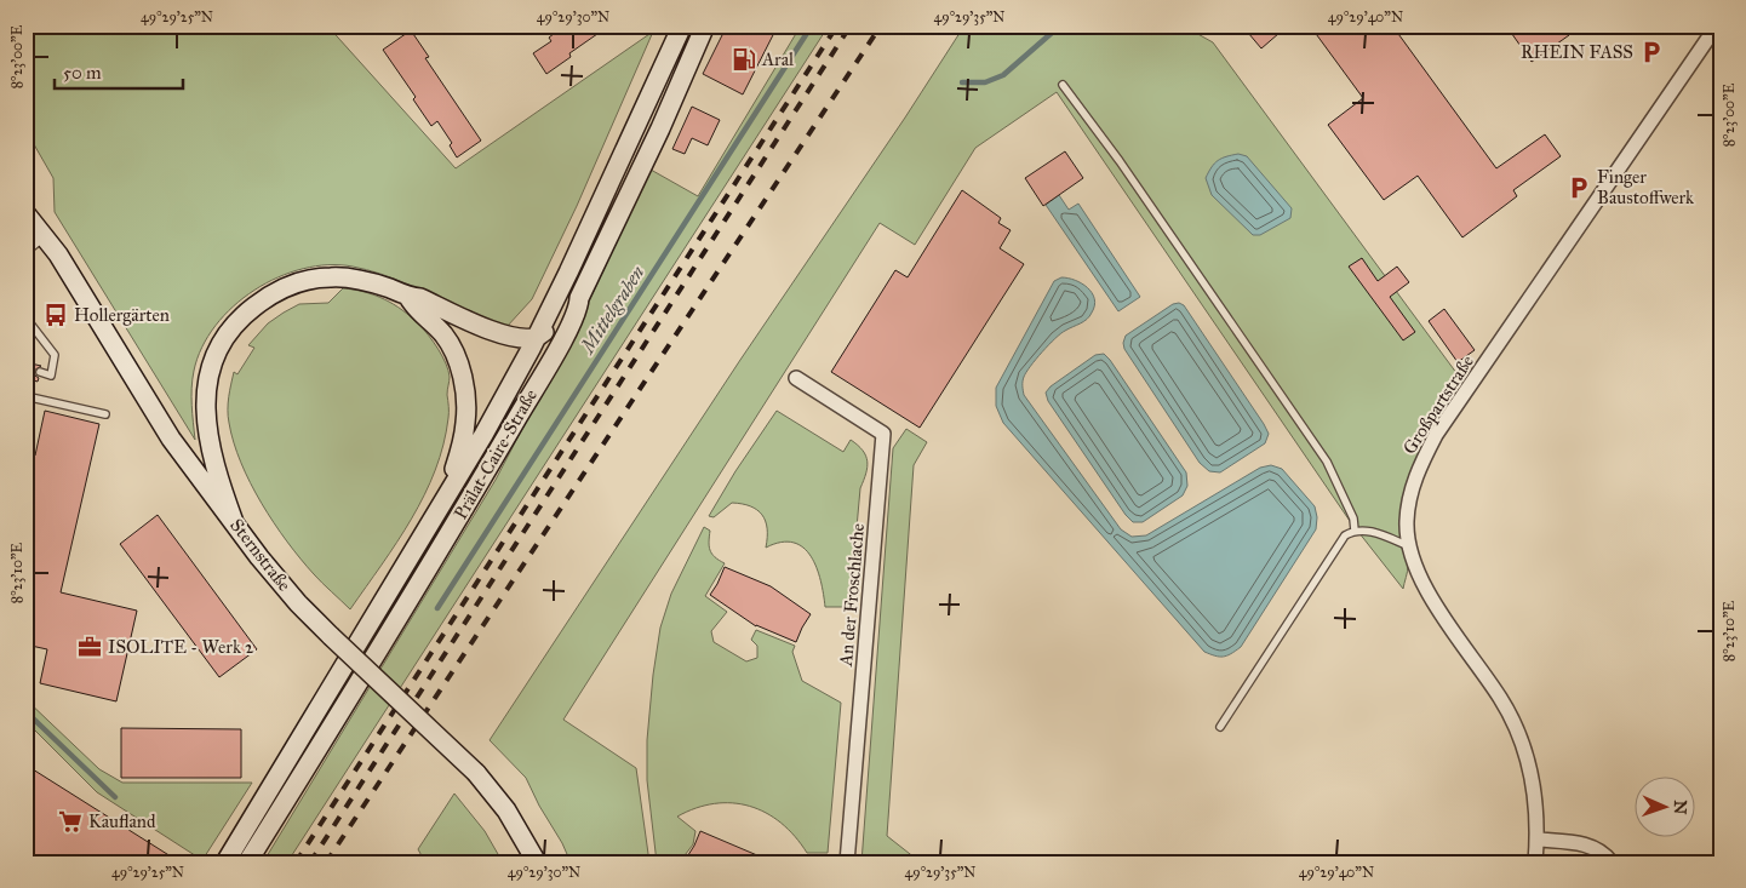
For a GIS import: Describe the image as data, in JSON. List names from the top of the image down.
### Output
{
  "streets": {
    "street": [
      "Großpartstraße",
      "Prälat-Caire-Straße",
      "Sternstraße",
      "An der Froschlache"
    ]
  },
  "water": ["Mittelgraben"],
  "places": {
    "parking": ["RHEIN FASS", "Finger Baustoffwerk"],
    "fuel station": ["Aral"],
    "bus stop": ["Hollergärten"],
    "office": ["ISOLITE - Werk 2"],
    "supermarket": ["Kaufland"]
  },
  "scale_bar": "50 m",
  "north": "right",
  "coordinates": [
    "49°29'25\"N",
    "49°29'30\"N",
    "49°29'35\"N",
    "49°29'40\"N",
    "8°23'00\"E",
    "8°23'10\"E"
  ]
}
